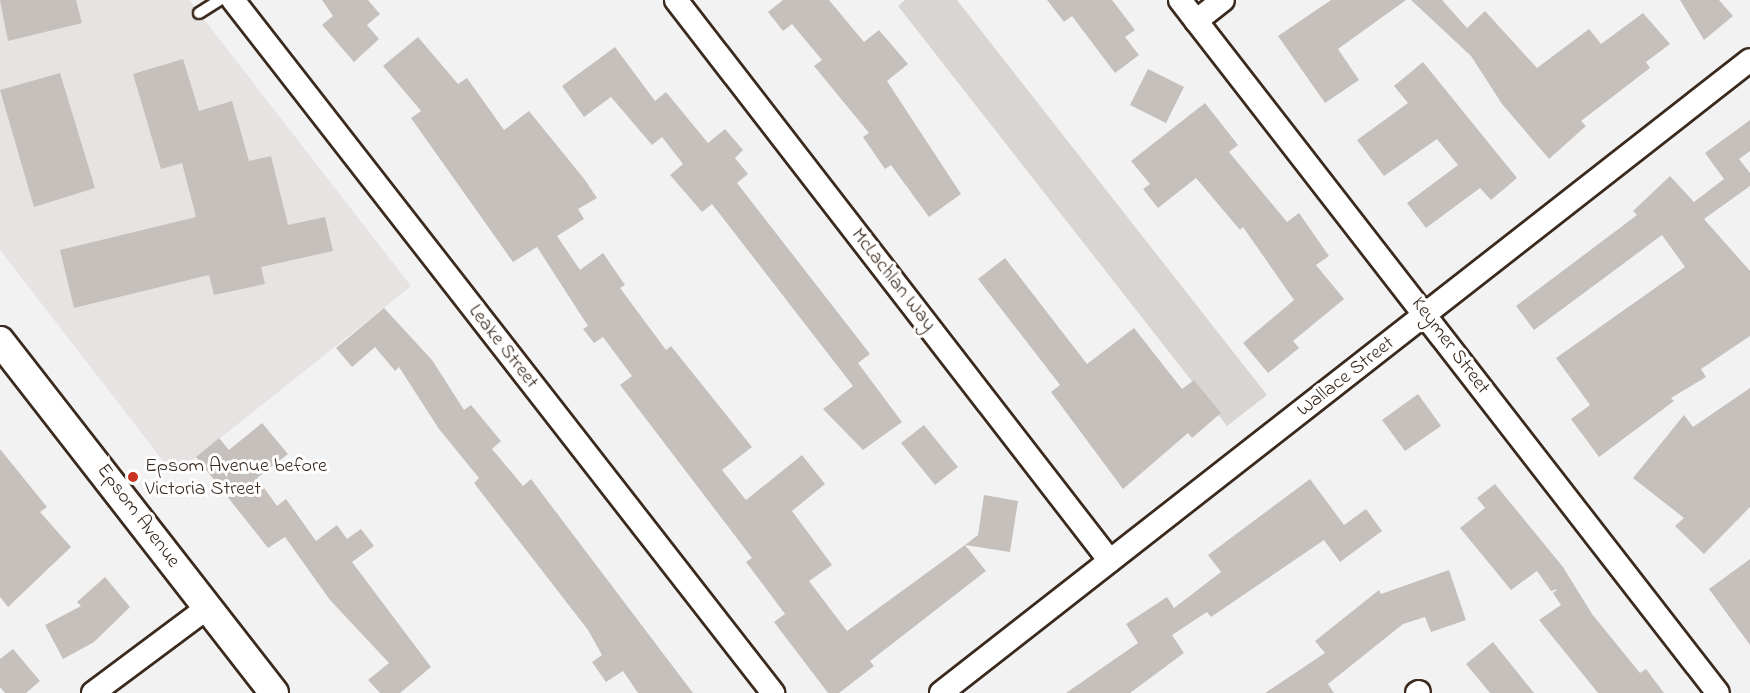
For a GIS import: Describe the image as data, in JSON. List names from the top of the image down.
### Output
{
  "streets": {
    "street": [
      "McLachlan Way",
      "Keymer Street",
      "Leake Street",
      "Wallace Street",
      "Epsom Avenue"
    ]
  },
  "crossings": [
    ["McLachlan Way", "Wallace Street"],
    ["Keymer Street", "Wallace Street"]
  ],
  "places": ["Epsom Avenue before Victoria Street"]
}
